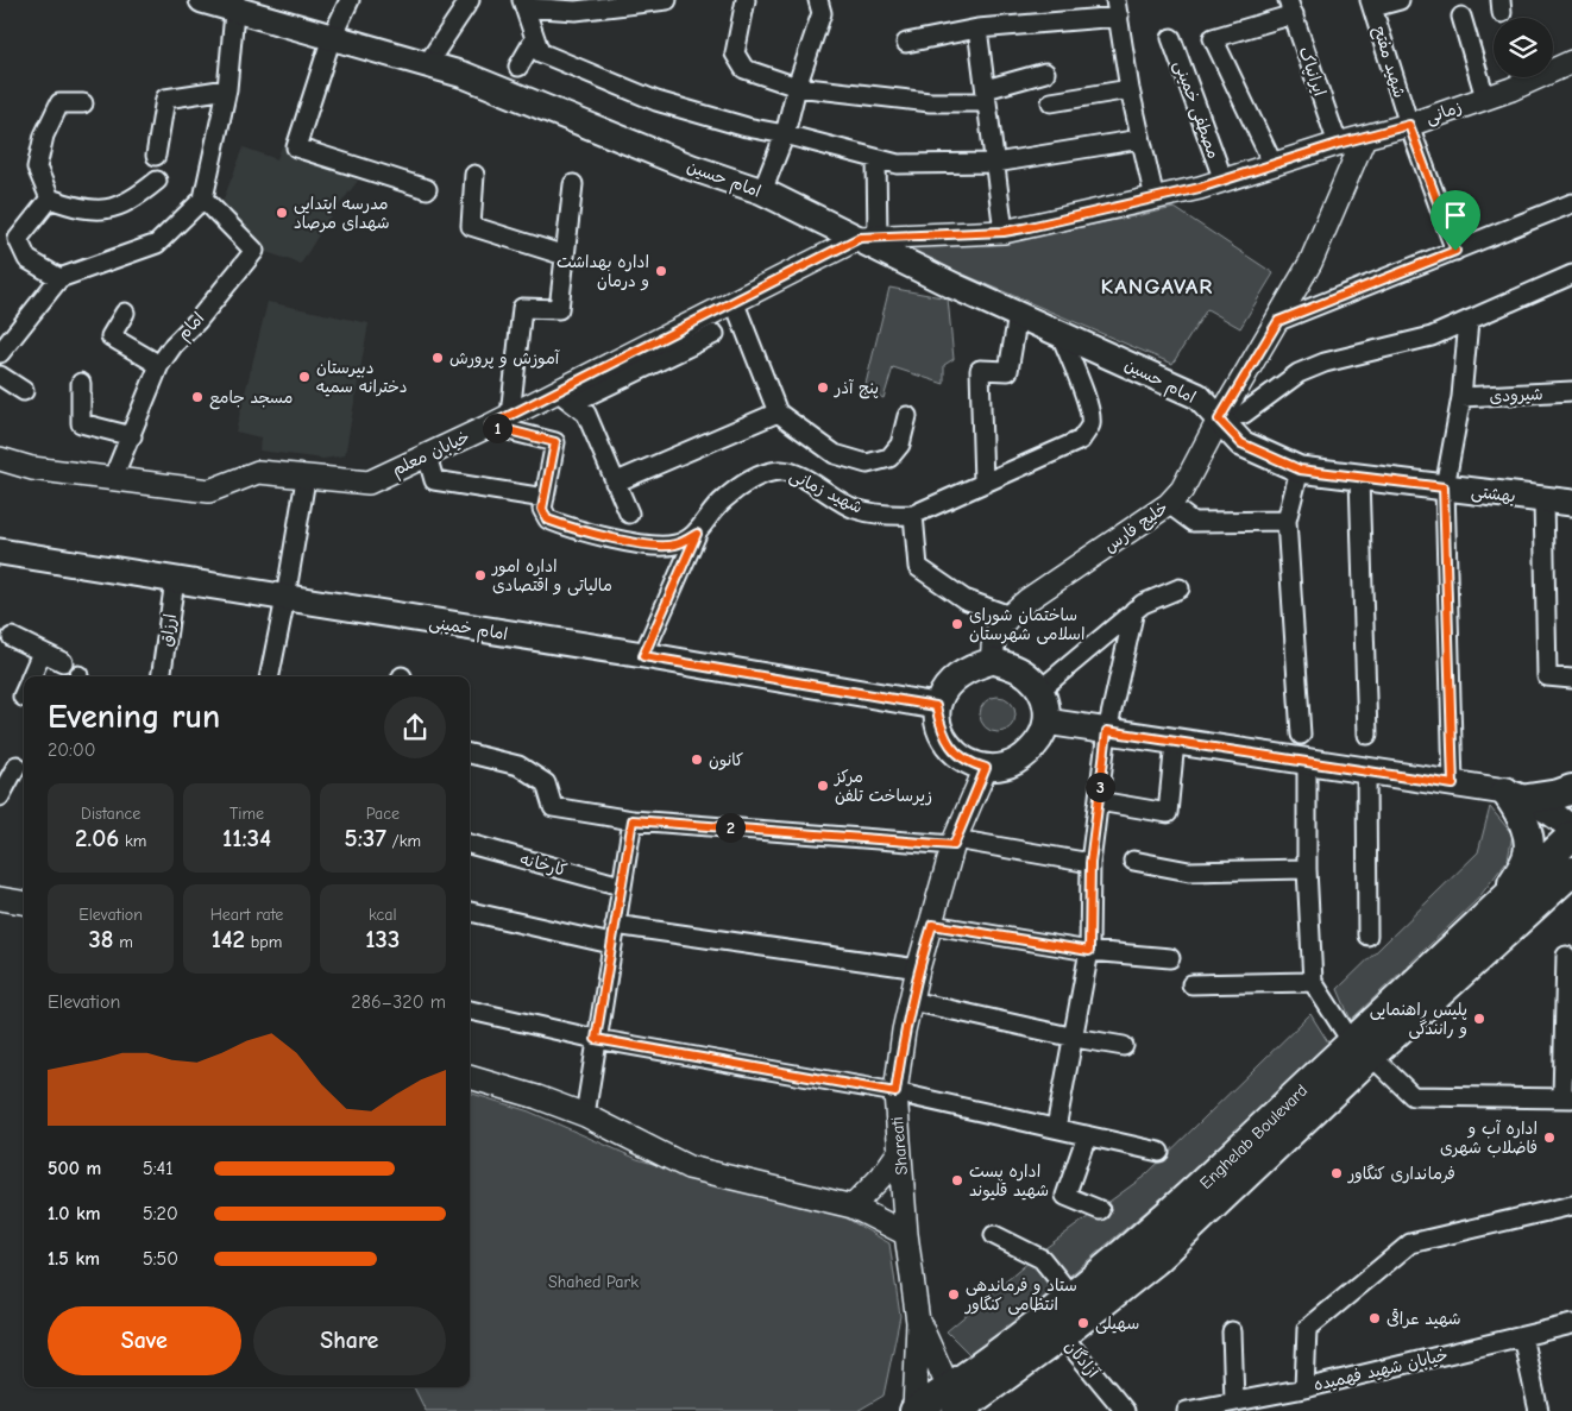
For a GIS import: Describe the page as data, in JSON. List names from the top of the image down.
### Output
{
  "streets": {
    "main road": [
      "امام حسین",
      "بهشتی",
      "امام خمینی",
      "Enghelab Boulevard"
    ],
    "street": [
      "شهید مفتح",
      "ایرانپاک",
      "مصطفی خمینی",
      "زمانی",
      "امام",
      "شیرودی",
      "خیابان معلم",
      "شهید زمانی",
      "خلیج فارس",
      "ارزاق",
      "کارخانه",
      "Shareati",
      "آزادگان",
      "خیابان شهید فهمیده"
    ]
  },
  "crossings": [
    ["شهید مفتح", "زمانی"],
    ["ایرانپاک", "زمانی"],
    ["مصطفی خمینی", "زمانی"],
    ["زمانی", "امام حسین"],
    ["زمانی", "خیابان معلم"],
    ["زمانی", "خلیج فارس"],
    ["امام حسین", "خیابان معلم"],
    ["امام حسین", "شهید زمانی"],
    ["امام حسین", "بهشتی"],
    ["امام حسین", "خلیج فارس"],
    ["امام", "خیابان معلم"],
    ["شهید زمانی", "امام خمینی"],
    ["بهشتی", "خلیج فارس"],
    ["خلیج فارس", "امام خمینی"],
    ["خلیج فارس", "Shareati"],
    ["امام خمینی", "ارزاق"],
    ["امام خمینی", "Shareati"],
    ["Enghelab Boulevard", "آزادگان"]
  ],
  "districts": ["KANGAVAR"],
  "parks": ["Shahed Park"],
  "places": [
    "مدرسه ایتدایی شهدای مرصاد",
    "اداره بهداشت و درمان",
    "آموزش و پرورش",
    "دبیرستان دخترانه سمیه",
    "پنج آذر",
    "مسجد جامع",
    "اداره امور مالیاتی و اقتصادی",
    "ساختمان شورای اسلامی شهرستان",
    "کانون",
    "مرکز زیرساخت تلفن",
    "پلیس راهنمایی و رانندگی",
    "اداره آب و فاضلاب شهری",
    "فرمانداری کنگاور",
    "اداره پست شهید قلیوند",
    "ستاد و فرماندهی انتظامی کنگاور",
    "شهید عراقی",
    "سهیلی"
  ],
  "page": {
    "pins": ["1", "3", "2"],
    "heading": ["Evening run", "20:00"],
    "stats": [
      ["Distance", "2.06 km"],
      ["Time", "11:34"],
      ["Pace", "5:37 /km"],
      ["Elevation", "38 m"],
      ["Heart rate", "142 bpm"],
      ["kcal", "133"]
    ],
    "chart": ["Elevation", "286–320 m"],
    "list": [
      {
        "name": "500 m",
        "note": "5:41"
      },
      {
        "name": "1.0 km",
        "note": "5:20"
      },
      {
        "name": "1.5 km",
        "note": "5:50"
      }
    ],
    "buttons": ["Save", "Share"]
  }
}
